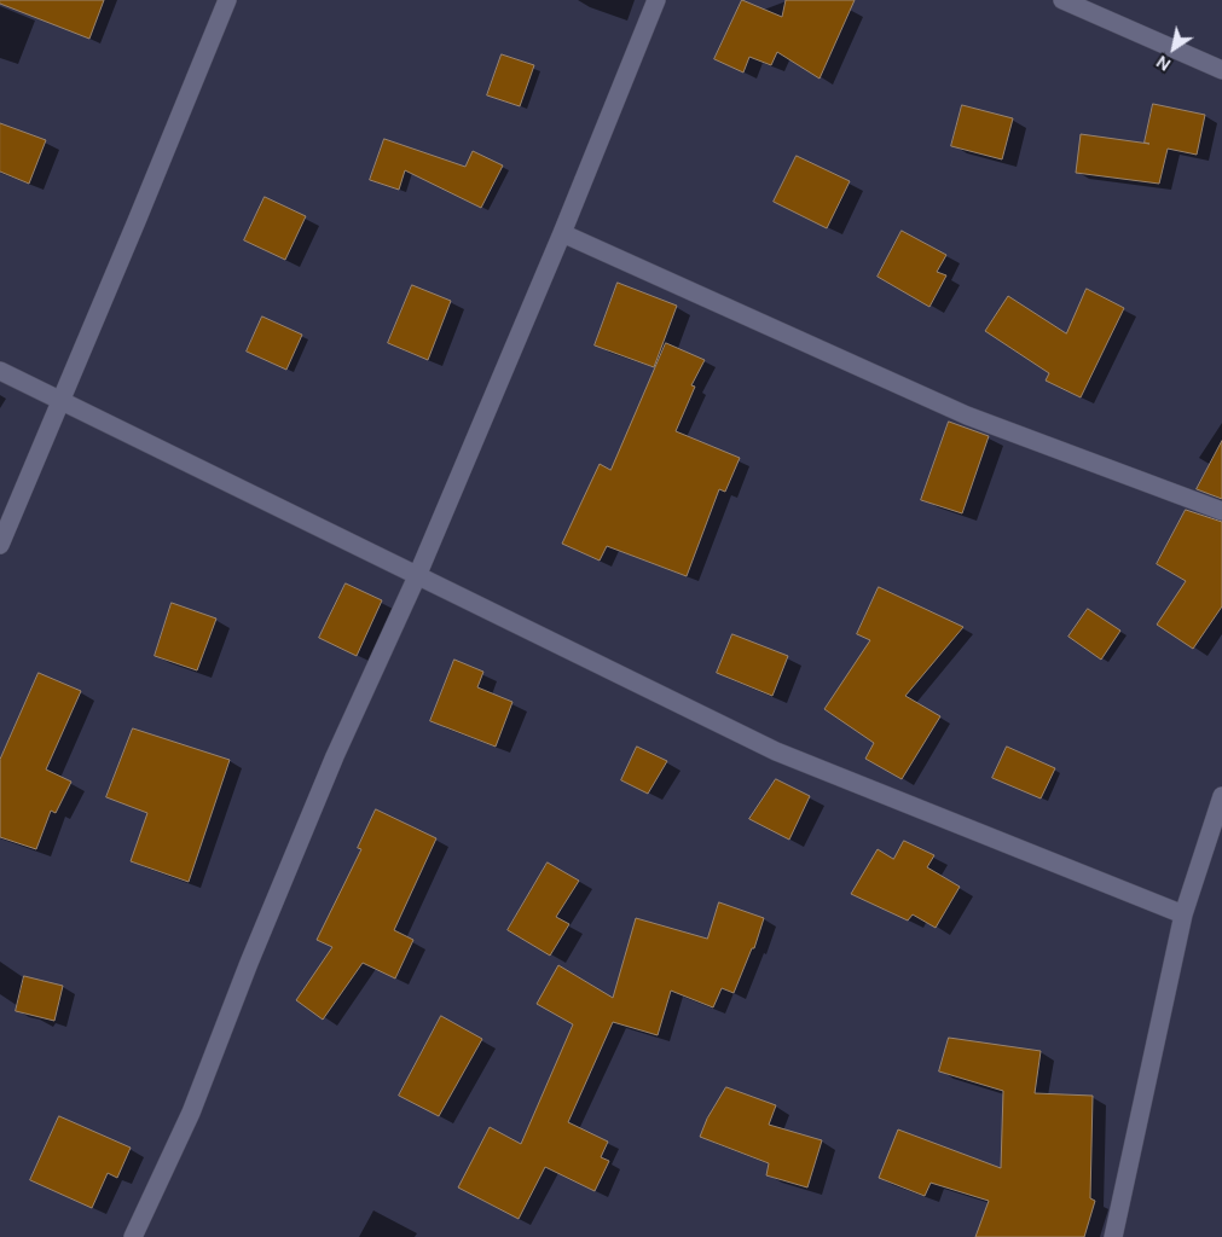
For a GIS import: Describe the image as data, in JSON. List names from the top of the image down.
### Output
{
  "north": "bottom left"
}
